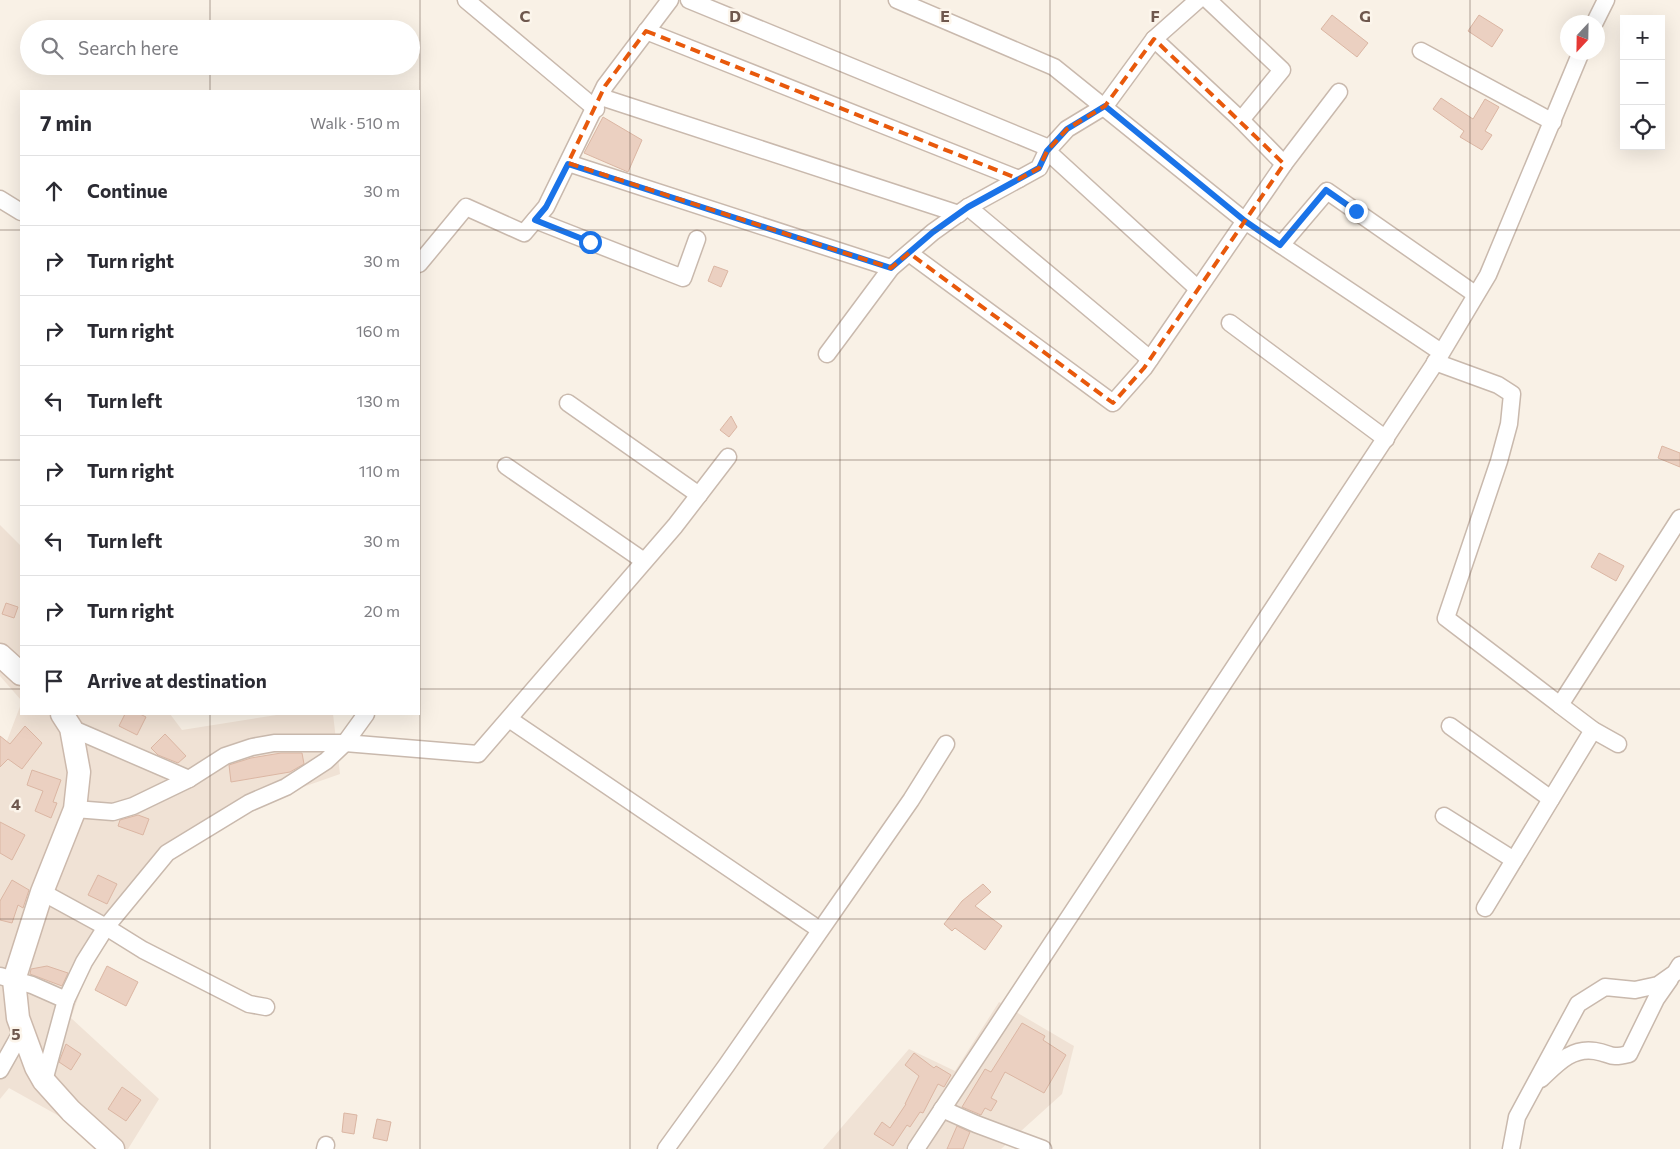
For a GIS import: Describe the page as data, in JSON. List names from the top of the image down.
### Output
{
  "north": "bottom",
  "page": {
    "map_buttons": ["+", "−"],
    "search": "Search here",
    "heading": ["7 min", "Walk · 510 m"],
    "list": [
      ["Continue", "30 m"],
      ["Turn right", "30 m"],
      ["Turn right", "160 m"],
      ["Turn left", "130 m"],
      ["Turn right", "110 m"],
      ["Turn left", "30 m"],
      ["Turn right", "20 m"],
      "Arrive at destination"
    ]
  },
  "grid": {
    "columns": [
      "C",
      "D",
      "E",
      "F",
      "G"
    ],
    "rows": ["4", "5"]
  }
}
